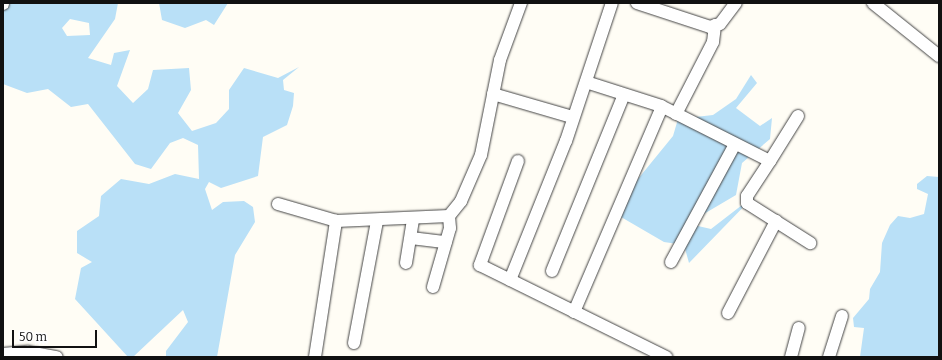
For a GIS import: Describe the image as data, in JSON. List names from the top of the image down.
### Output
{
  "scale_bar": "50 m"
}
